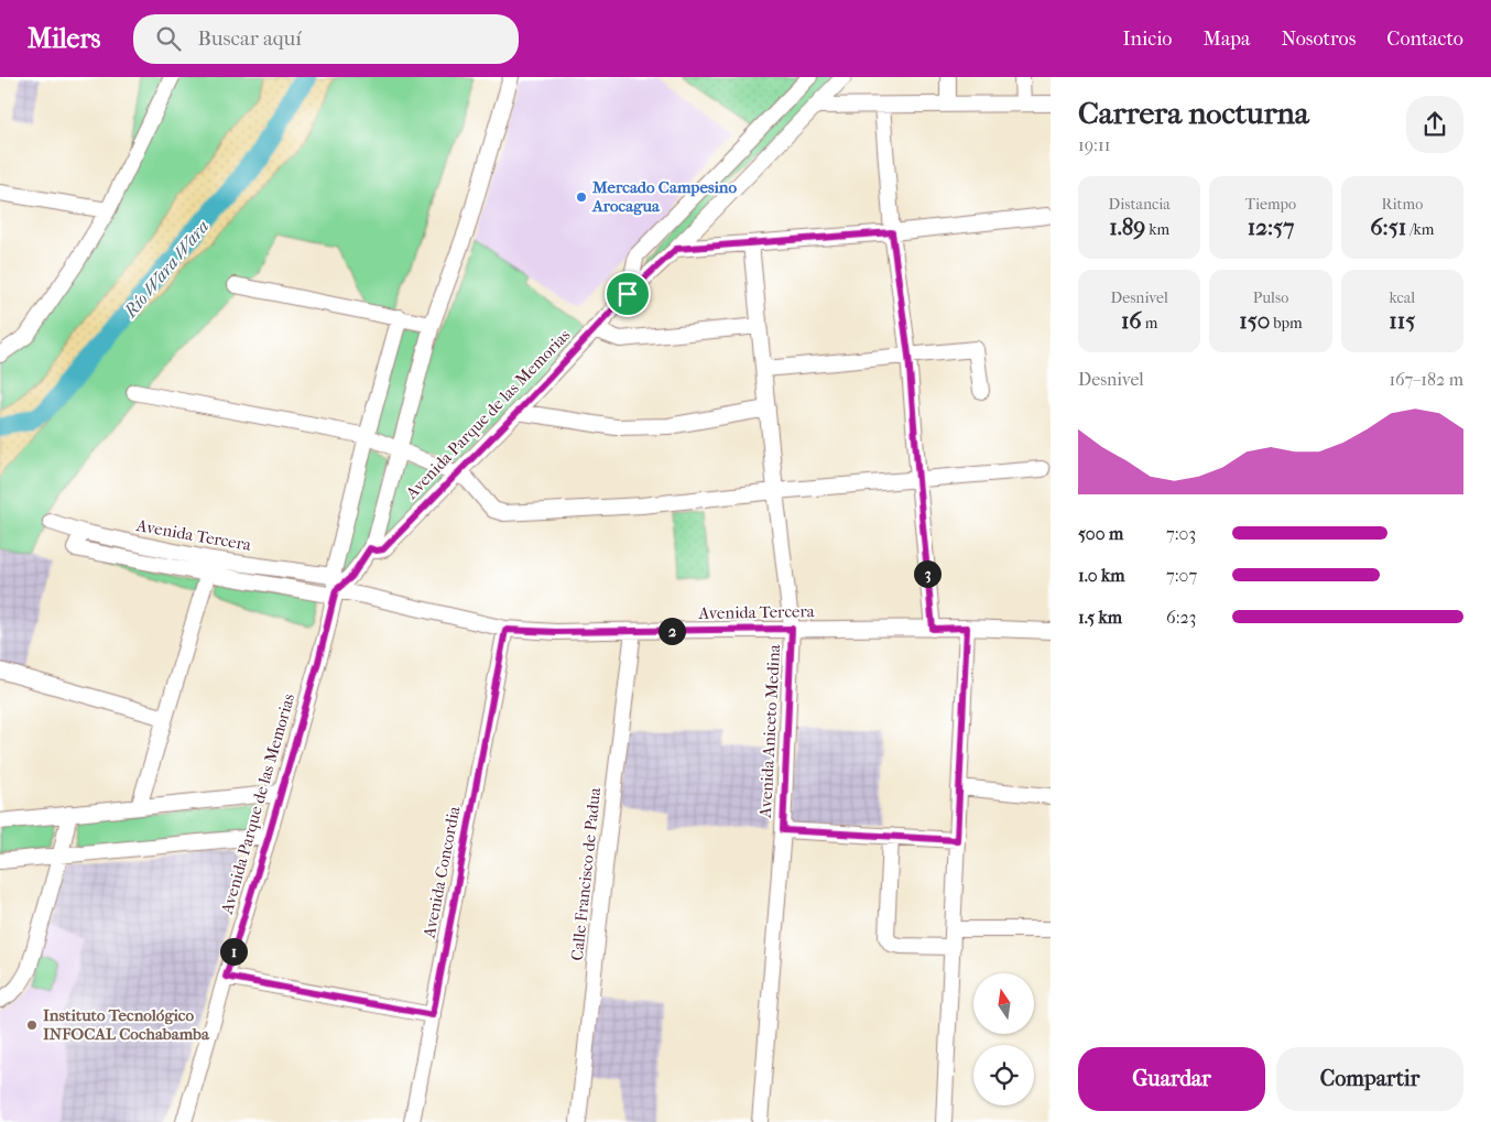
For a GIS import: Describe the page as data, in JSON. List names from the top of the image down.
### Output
{
  "streets": {
    "street": [
      "Avenida Parque de las Memorias",
      "Avenida Tercera",
      "Avenida Aniceto Medina",
      "Avenida Concordia",
      "Calle Francisco de Padua"
    ]
  },
  "crossings": [
    ["Avenida Parque de las Memorias", "Avenida Tercera"],
    ["Avenida Tercera", "Avenida Aniceto Medina"],
    ["Avenida Tercera", "Avenida Concordia"],
    ["Avenida Tercera", "Calle Francisco de Padua"]
  ],
  "water": ["Río Wara Wara"],
  "places": ["Mercado Campesino Arocagua", "Instituto Tecnológico INFOCAL Cochabamba"],
  "north": "top",
  "page": {
    "header": "Milers",
    "search": "Buscar aquí",
    "nav": [
      "Inicio",
      "Mapa",
      "Nosotros",
      "Contacto"
    ],
    "heading": ["Carrera nocturna", "19:11"],
    "stats": [
      ["Distancia", "1.89 km"],
      ["Tiempo", "12:57"],
      ["Ritmo", "6:51 /km"],
      ["Desnivel", "16 m"],
      ["Pulso", "150 bpm"],
      ["kcal", "115"]
    ],
    "chart": ["Desnivel", "167–182 m"],
    "list": [
      {
        "name": "500 m",
        "note": "7:03"
      },
      {
        "name": "1.0 km",
        "note": "7:07"
      },
      {
        "name": "1.5 km",
        "note": "6:23"
      }
    ],
    "pins": ["3", "2", "1"],
    "buttons": ["Guardar", "Compartir"]
  }
}
